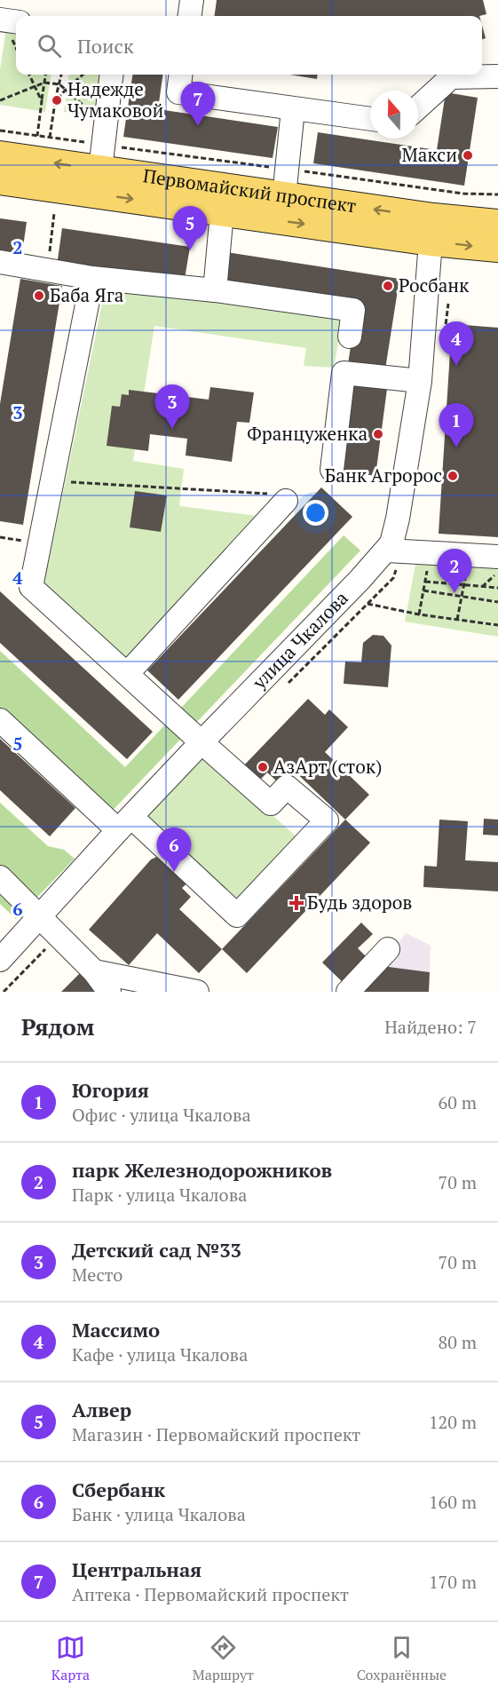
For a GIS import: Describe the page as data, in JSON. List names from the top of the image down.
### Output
{
  "streets": {
    "main road": ["Первомайский проспект"],
    "street": ["улица Чкалова"]
  },
  "crossings": [
    ["Первомайский проспект", "улица Чкалова"]
  ],
  "places": {
    "other": [
      "Надежде Чумаковой",
      "Макси",
      "Росбанк",
      "Баба Яга",
      "Француженка",
      "Банк Агророс",
      "АзАрт (сток)"
    ],
    "health": ["Будь здоров"]
  },
  "north": "top",
  "page": {
    "search": "Поиск",
    "pins": [
      "7",
      "5",
      "4",
      "3",
      "1",
      "2",
      "6"
    ],
    "heading": ["Рядом", "Найдено: 7"],
    "list": [
      {
        "mark": "1",
        "name": "Югория",
        "note": "Офис · улица Чкалова",
        "value": "60 m"
      },
      {
        "mark": "2",
        "name": "парк Железнодорожников",
        "note": "Парк · улица Чкалова",
        "value": "70 m"
      },
      {
        "mark": "3",
        "name": "Детский сад №33",
        "note": "Место",
        "value": "70 m"
      },
      {
        "mark": "4",
        "name": "Массимо",
        "note": "Кафе · улица Чкалова",
        "value": "80 m"
      },
      {
        "mark": "5",
        "name": "Алвер",
        "note": "Магазин · Первомайский проспект",
        "value": "120 m"
      },
      {
        "mark": "6",
        "name": "Сбербанк",
        "note": "Банк · улица Чкалова",
        "value": "160 m"
      },
      {
        "mark": "7",
        "name": "Центральная",
        "note": "Аптека · Первомайский проспект",
        "value": "170 m"
      }
    ],
    "nav": ["Карта", "Маршрут", "Сохранённые"]
  },
  "grid": {
    "rows": [
      "2",
      "3",
      "4",
      "5",
      "6"
    ]
  }
}
